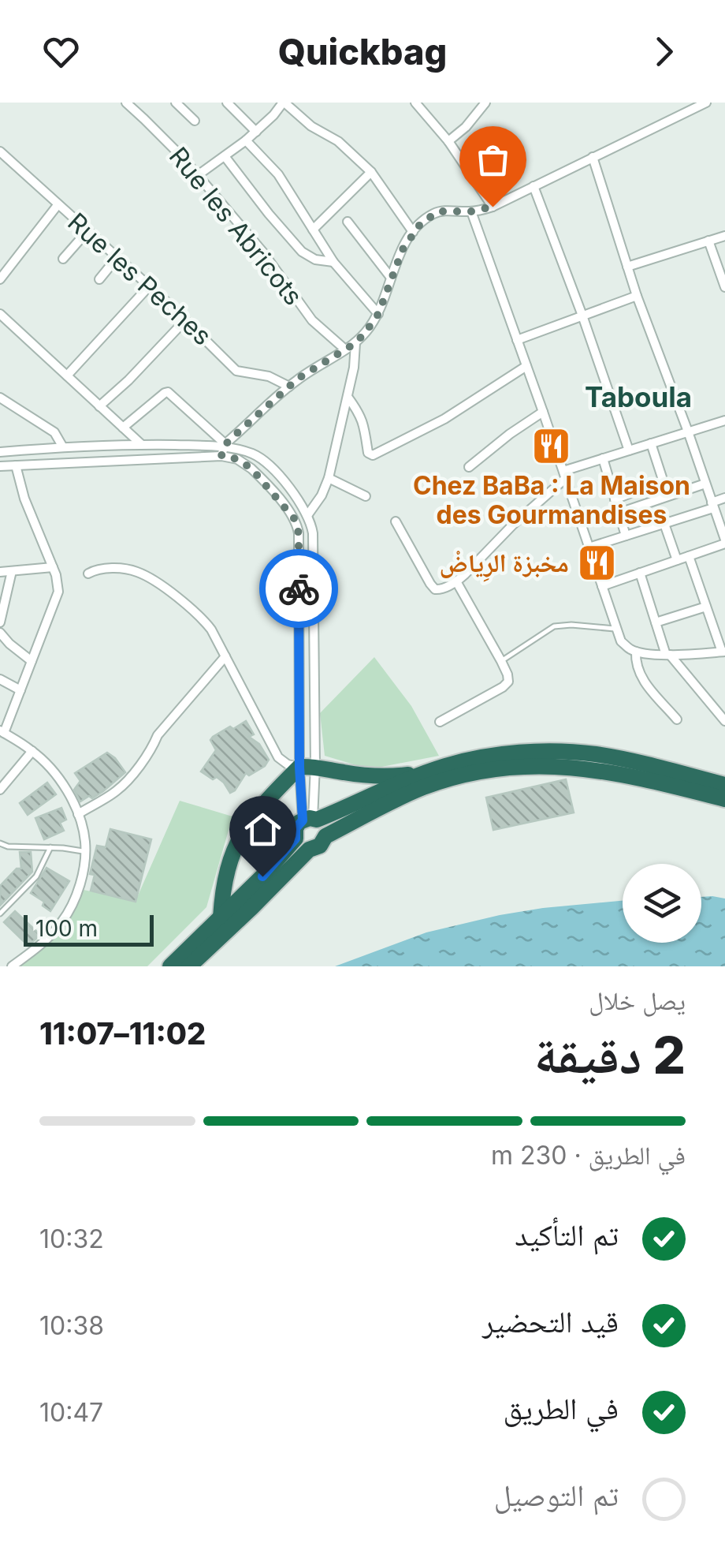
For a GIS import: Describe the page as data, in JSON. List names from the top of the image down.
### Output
{
  "streets": {
    "street": ["Rue les Abricots", "Rue les Peches"]
  },
  "districts": ["Taboula"],
  "places": {
    "restaurant": ["Chez BaBa : La Maison des Gourmandises", "مخبزة الرِياضْ"]
  },
  "scale_bar": "100 m",
  "page": {
    "header": "Quickbag",
    "scale": "100 m",
    "heading": ["2 دقيقة", "يصل خلال", "11:02–11:07"],
    "bar": "في الطريق · 230 m",
    "list": [
      ["تم التأكيد", "10:32"],
      ["قيد التحضير", "10:38"],
      ["في الطريق", "10:47"],
      "تم التوصيل"
    ]
  }
}
